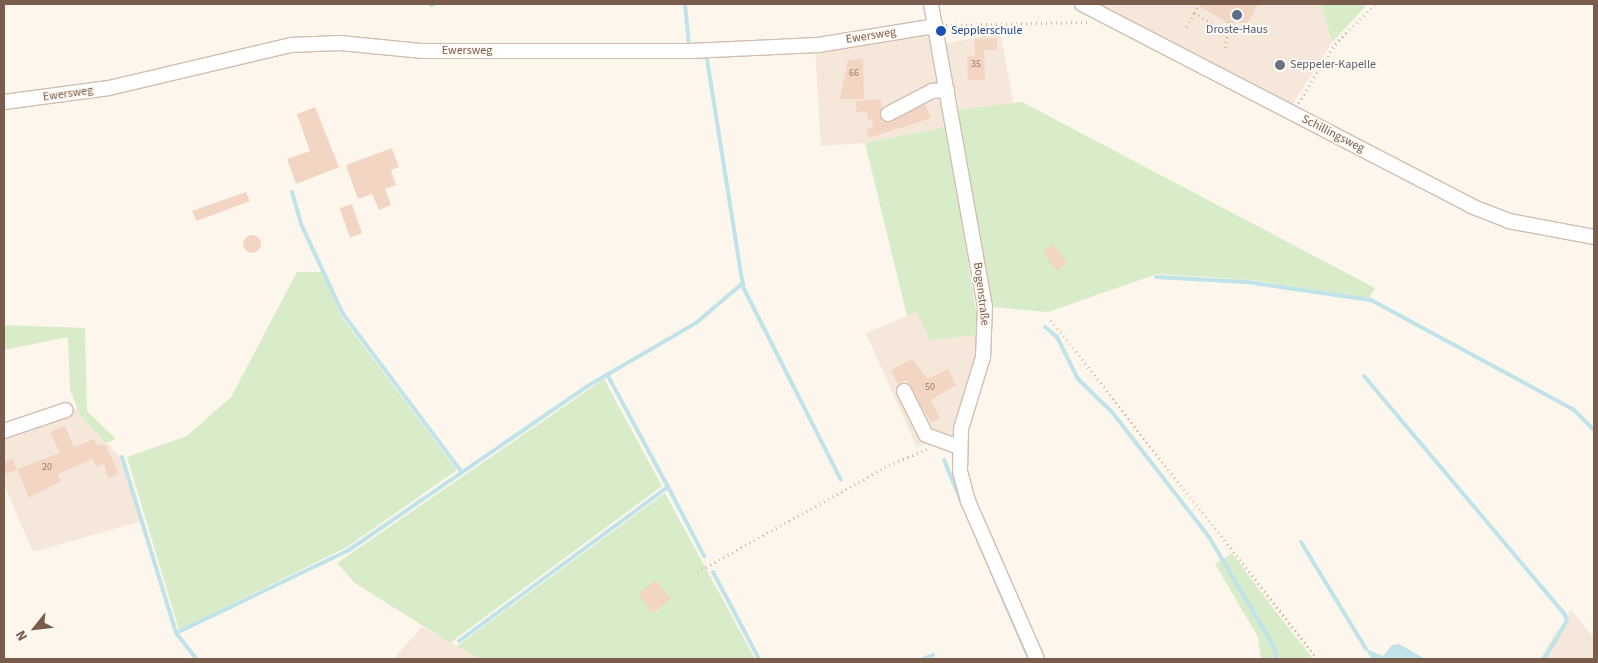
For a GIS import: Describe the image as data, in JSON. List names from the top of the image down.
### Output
{
  "streets": {
    "street": ["Ewersweg", "Schillingsweg", "Bogenstraße"]
  },
  "crossings": [
    ["Ewersweg", "Bogenstraße"]
  ],
  "places": ["Droste-Haus", "Sepplerschule", "Seppeler-Kapelle"],
  "house_numbers": [
    "35",
    "66",
    "50",
    "20"
  ],
  "north": "bottom left"
}
